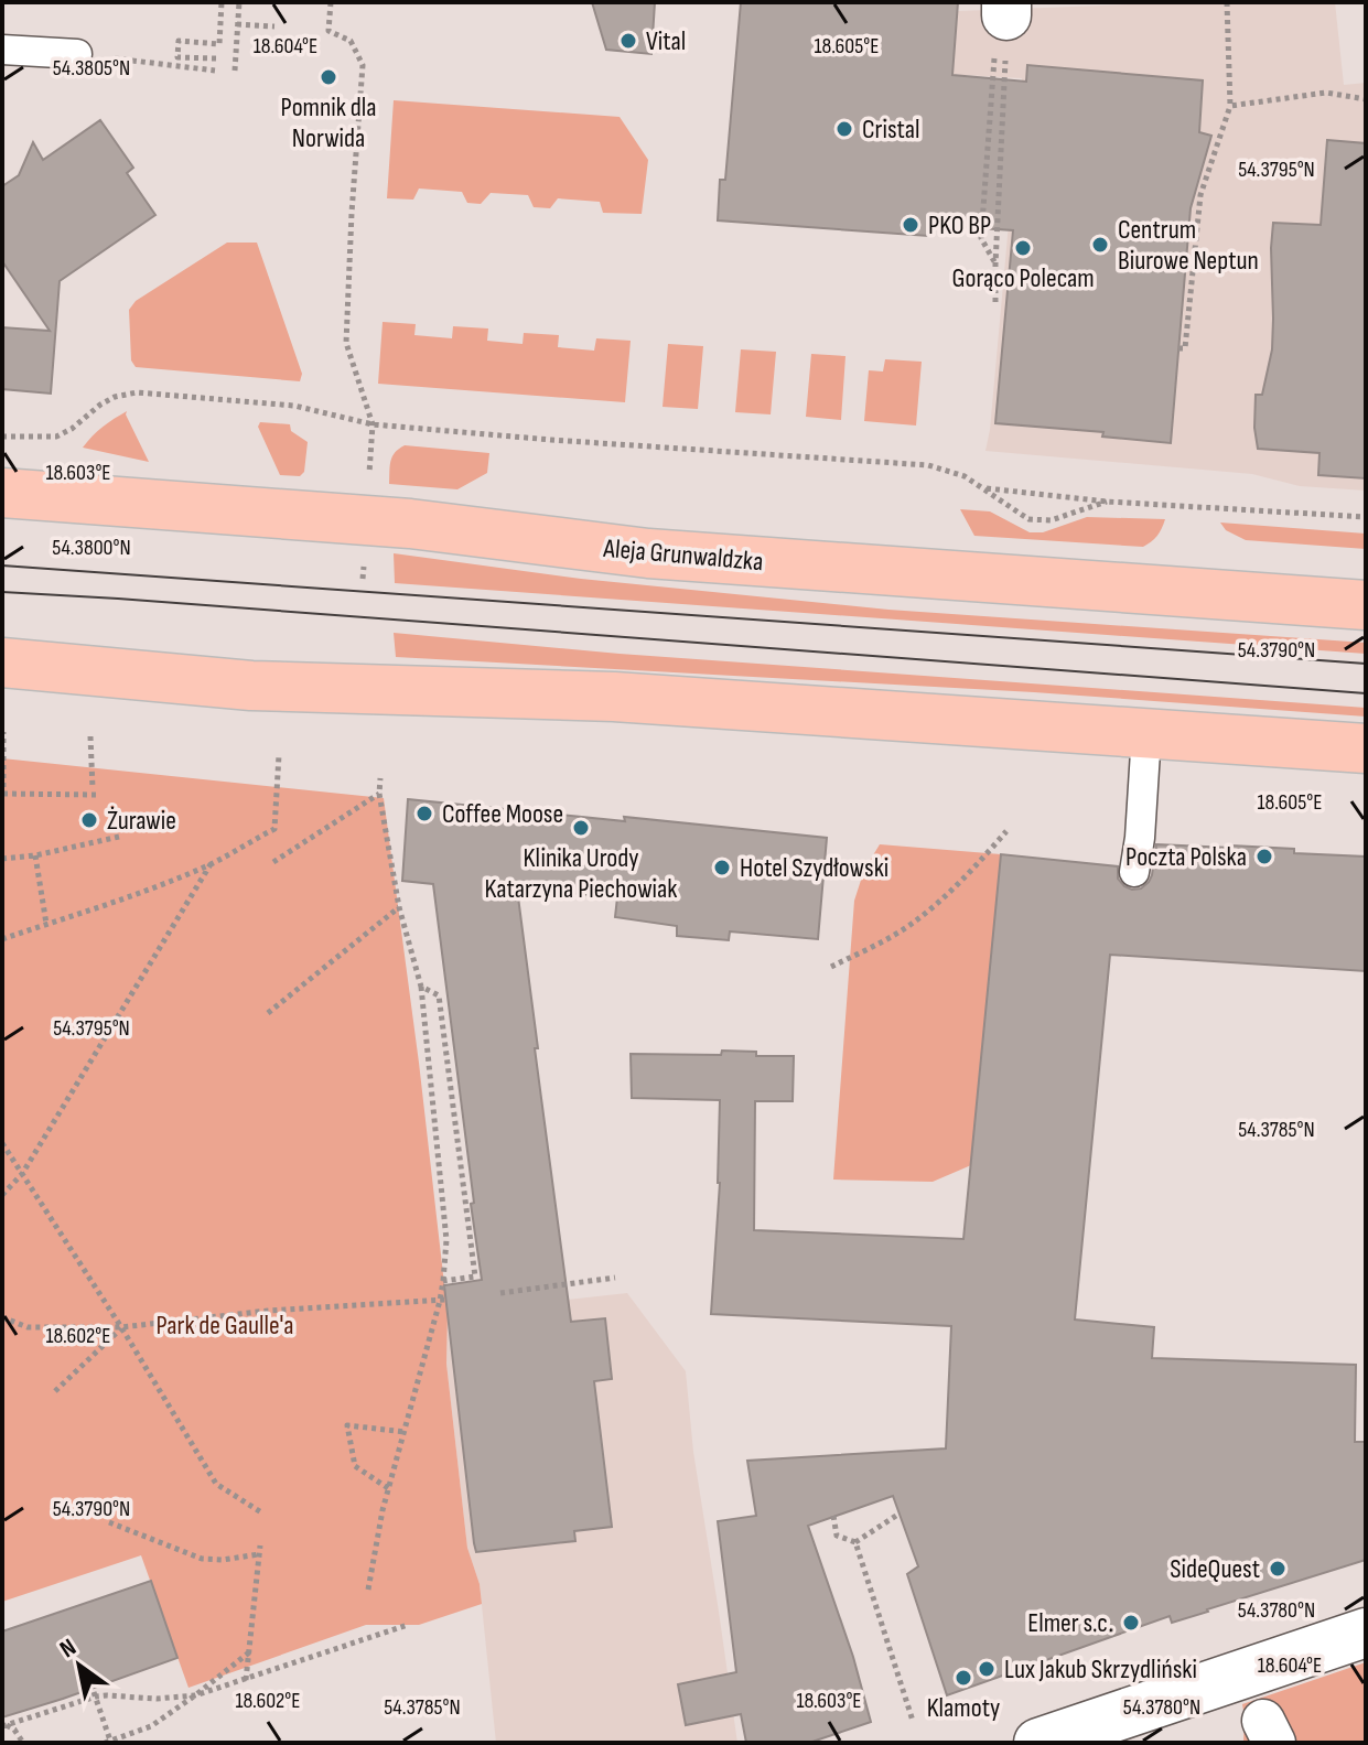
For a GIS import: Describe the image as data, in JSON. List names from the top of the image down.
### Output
{
  "streets": {
    "main road": ["Aleja Grunwaldzka"]
  },
  "parks": ["Park de Gaulle'a"],
  "places": [
    "Vital",
    "Pomnik dla Norwida",
    "Cristal",
    "PKO BP",
    "Centrum Biurowe Neptun",
    "Gorąco Polecam",
    "Coffee Moose",
    "Żurawie",
    "Klinika Urody Katarzyna Piechowiak",
    "Poczta Polska",
    "Hotel Szydłowski",
    "SideQuest",
    "Elmer s.c.",
    "Lux Jakub Skrzydliński",
    "Klamoty"
  ],
  "north": "top left",
  "coordinates": [
    "18.604°E",
    "18.605°E",
    "54.3805°N",
    "54.3795°N",
    "18.603°E",
    "54.3800°N",
    "54.3790°N",
    "54.3785°N",
    "18.602°E",
    "54.3780°N"
  ]
}
